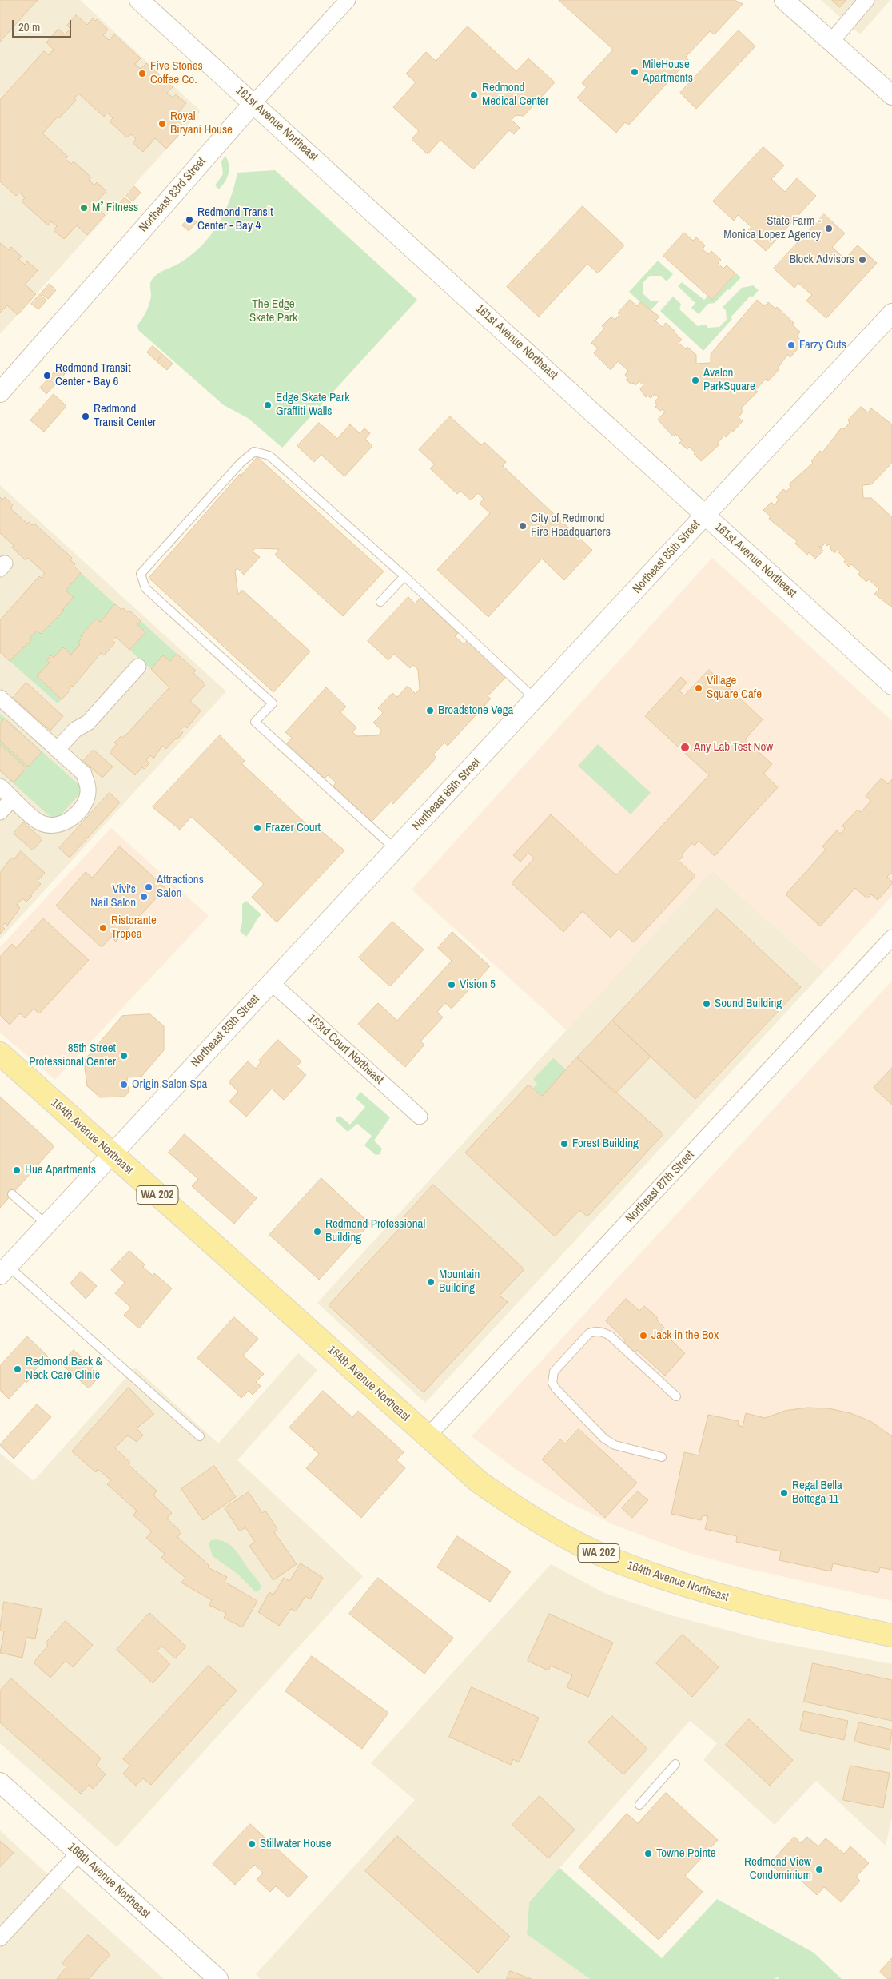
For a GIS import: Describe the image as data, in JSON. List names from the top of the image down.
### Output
{
  "streets": {
    "main road": ["164th Avenue Northeast", "WA 202"],
    "street": [
      "161st Avenue Northeast",
      "Northeast 83rd Street",
      "Northeast 85th Street",
      "163rd Court Northeast",
      "Northeast 87th Street",
      "166th Avenue Northeast"
    ]
  },
  "crossings": [
    ["161st Avenue Northeast", "Northeast 83rd Street"],
    ["161st Avenue Northeast", "Northeast 85th Street"],
    ["Northeast 85th Street", "163rd Court Northeast"],
    ["Northeast 85th Street", "164th Avenue Northeast"],
    ["164th Avenue Northeast", "Northeast 87th Street"]
  ],
  "parks": ["The Edge Skate Park"],
  "places": [
    "MileHouse Apartments",
    "Five Stones Coffee Co.",
    "Redmond Medical Center",
    "Royal Biryani House",
    "M² Fitness",
    "Redmond Transit Center - Bay 4",
    "State Farm - Monica Lopez Agency",
    "Block Advisors",
    "Farzy Cuts",
    "Redmond Transit Center - Bay 6",
    "Avalon ParkSquare",
    "Edge Skate Park Graffiti Walls",
    "Redmond Transit Center",
    "City of Redmond Fire Headquarters",
    "Village Square Cafe",
    "Broadstone Vega",
    "Any Lab Test Now",
    "Frazer Court",
    "Attractions Salon",
    "Vivi's Nail Salon",
    "Ristorante Tropea",
    "Vision 5",
    "Sound Building",
    "85th Street Professional Center",
    "Origin Salon Spa",
    "Forest Building",
    "Hue Apartments",
    "Redmond Professional Building",
    "Mountain Building",
    "Jack in the Box",
    "Redmond Back & Neck Care Clinic",
    "Regal Bella Bottega 11",
    "Stillwater House",
    "Towne Pointe",
    "Redmond View Condominium"
  ],
  "scale_bar": "20 m"
}
